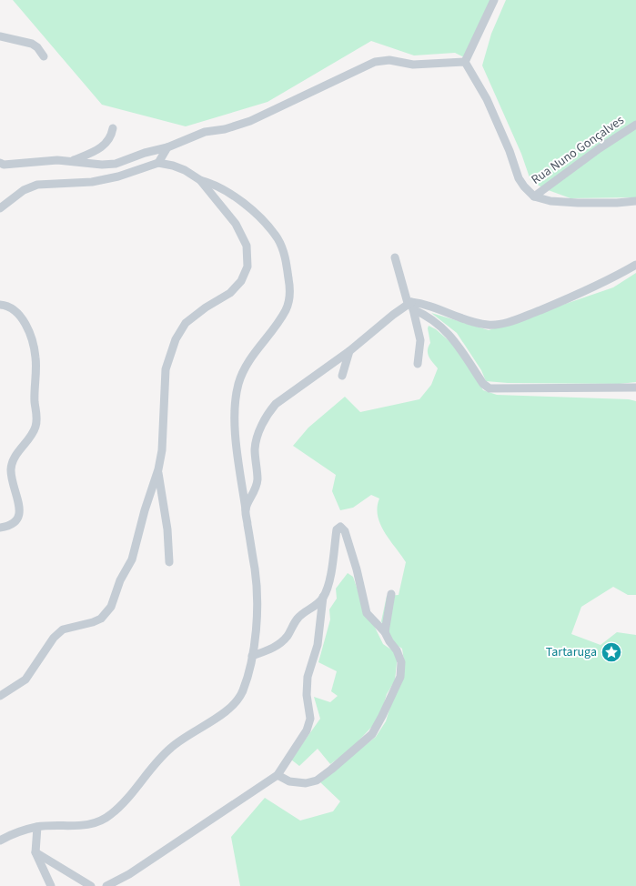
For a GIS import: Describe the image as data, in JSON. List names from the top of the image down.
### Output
{
  "streets": {
    "street": ["Rua Nuno Gonçalves"]
  },
  "places": {
    "place": ["Tartaruga"]
  }
}
